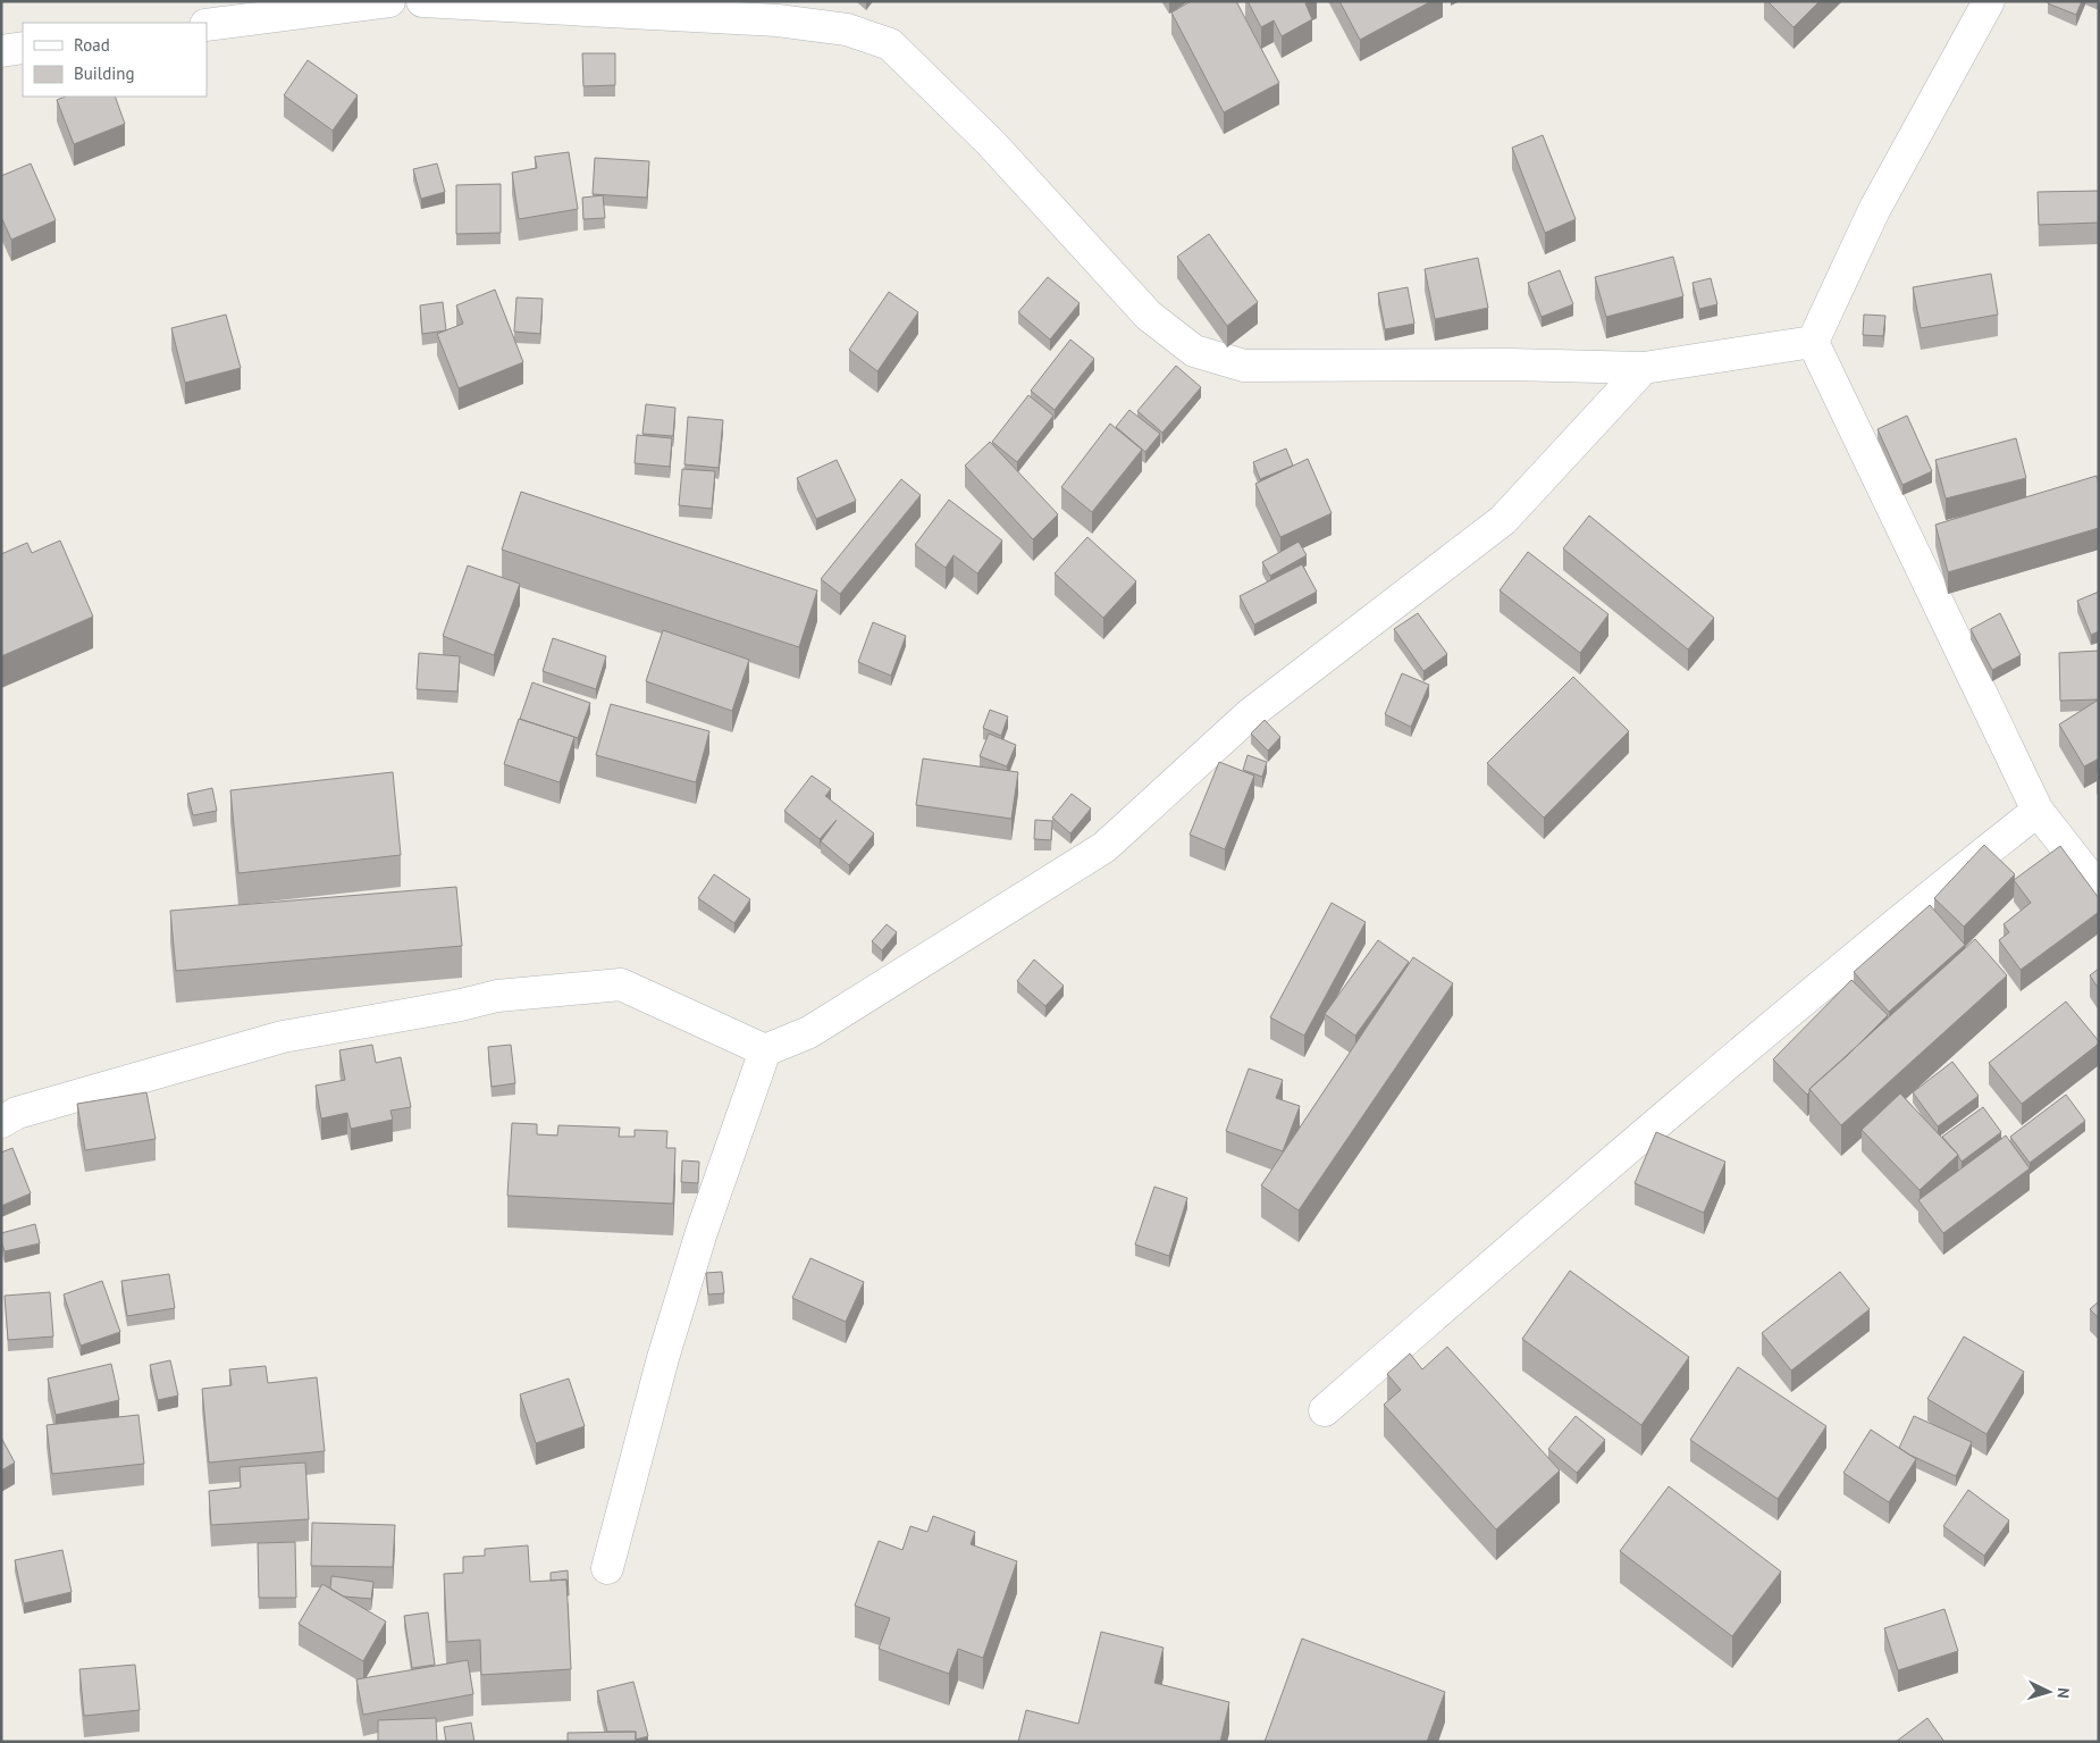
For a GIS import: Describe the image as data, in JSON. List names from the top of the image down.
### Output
{
  "legend": ["Road", "Building"],
  "north": "right"
}
